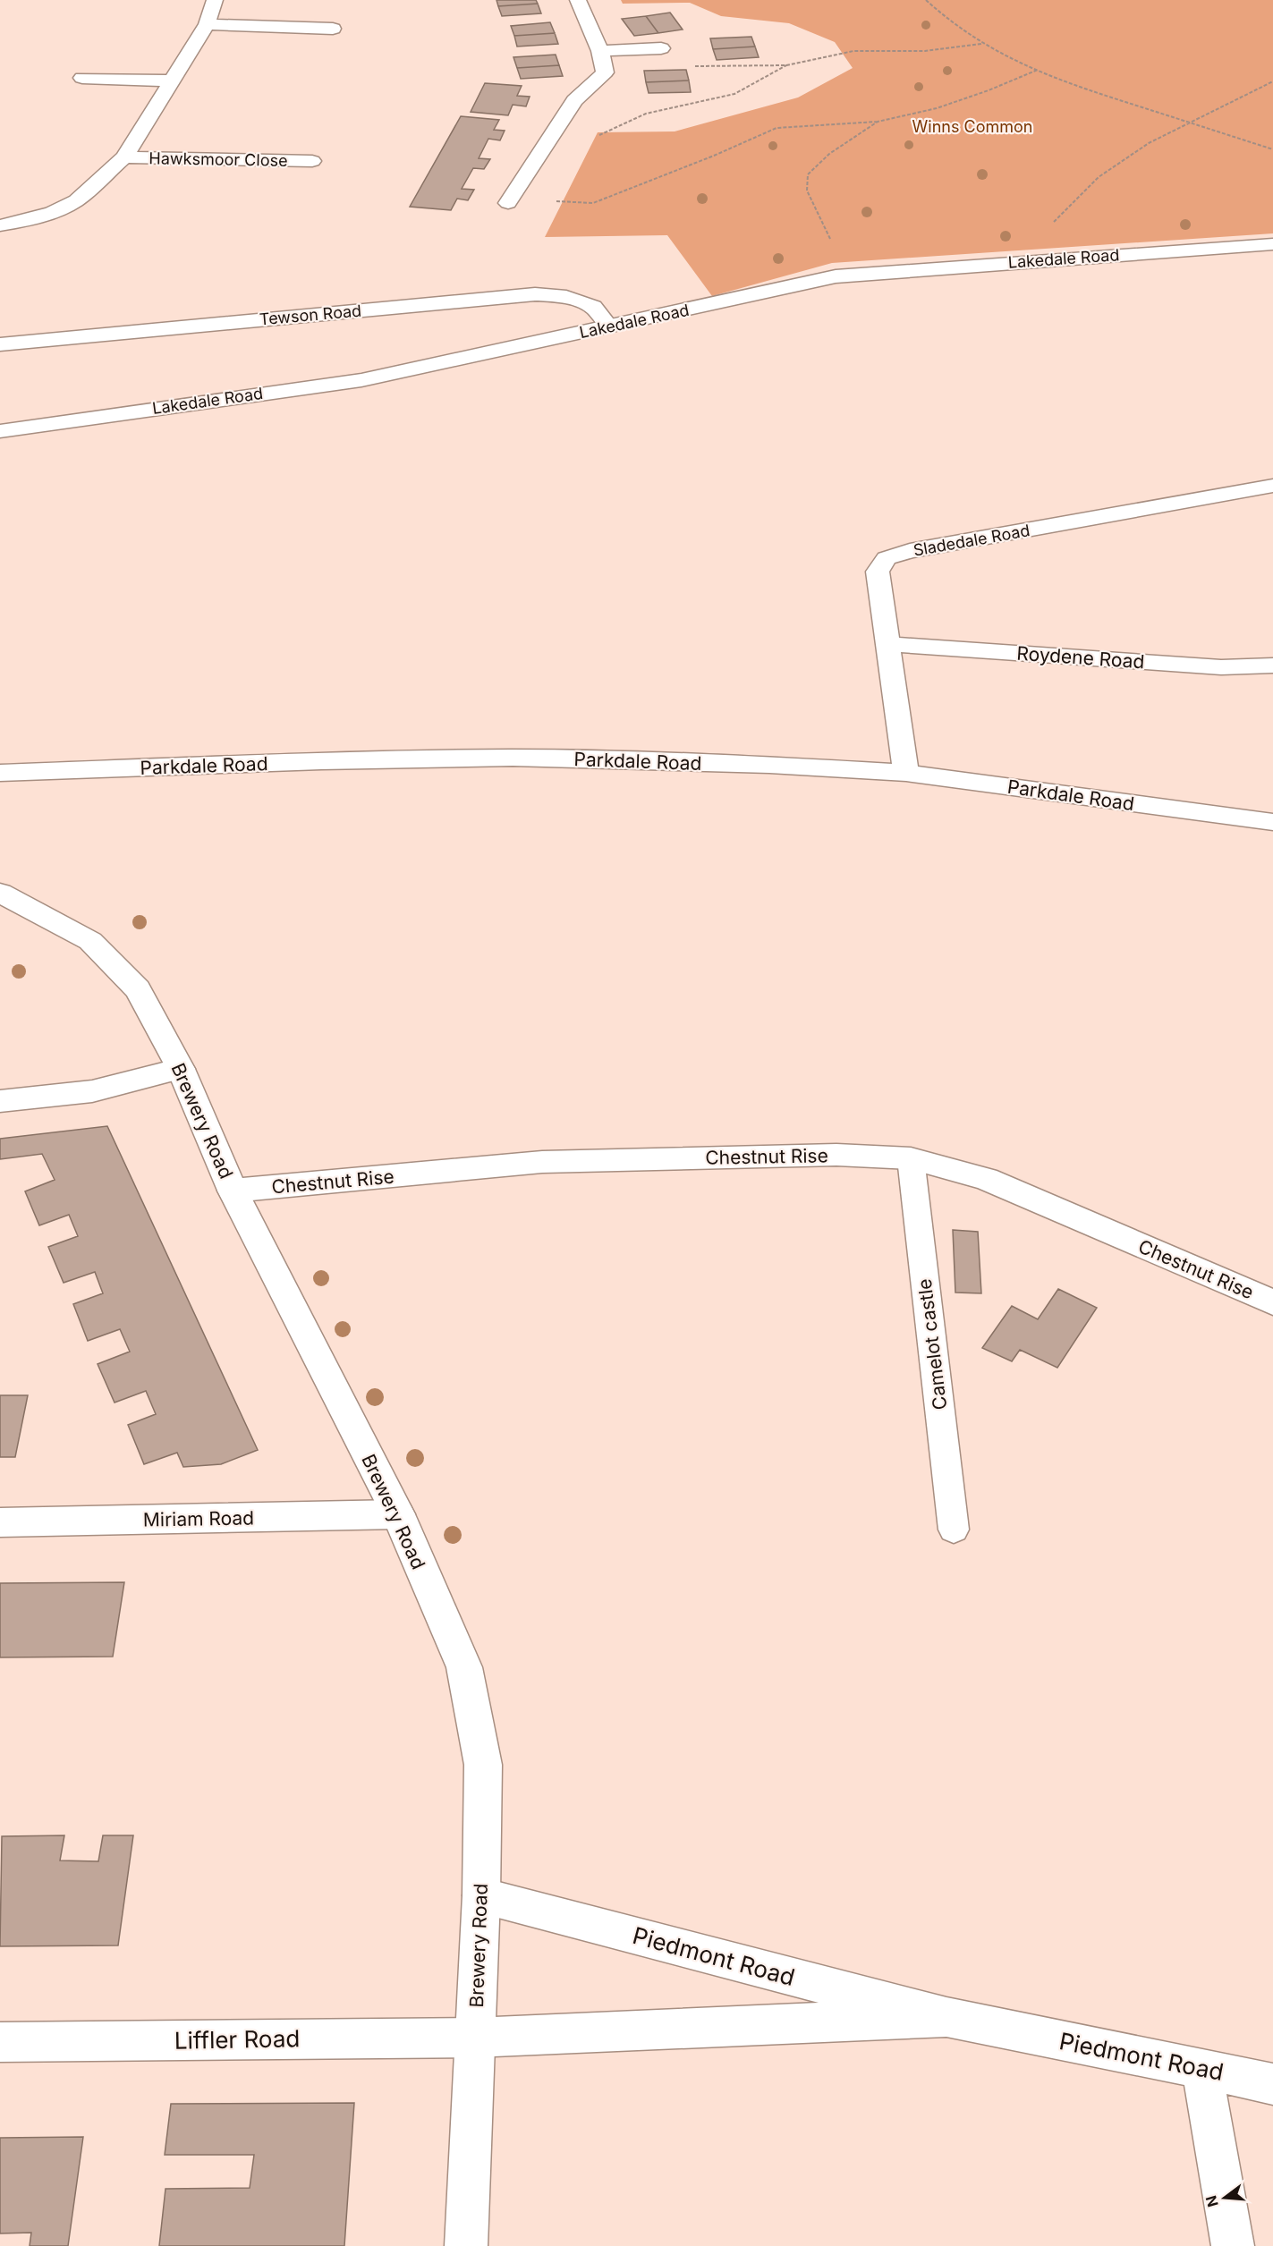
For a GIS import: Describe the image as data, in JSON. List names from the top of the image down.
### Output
{
  "streets": {
    "street": [
      "Hawksmoor Close",
      "Lakedale Road",
      "Tewson Road",
      "Sladedale Road",
      "Roydene Road",
      "Parkdale Road",
      "Brewery Road",
      "Chestnut Rise",
      "Miriam Road",
      "Piedmont Road",
      "Liffler Road"
    ],
    "lane": ["Camelot castle"]
  },
  "crossings": [
    ["Lakedale Road", "Tewson Road"],
    ["Sladedale Road", "Roydene Road"],
    ["Sladedale Road", "Parkdale Road"],
    ["Brewery Road", "Chestnut Rise"],
    ["Brewery Road", "Miriam Road"],
    ["Brewery Road", "Piedmont Road"],
    ["Brewery Road", "Liffler Road"],
    ["Chestnut Rise", "Camelot castle"],
    ["Piedmont Road", "Liffler Road"]
  ],
  "parks": ["Winns Common"],
  "north": "left"
}
